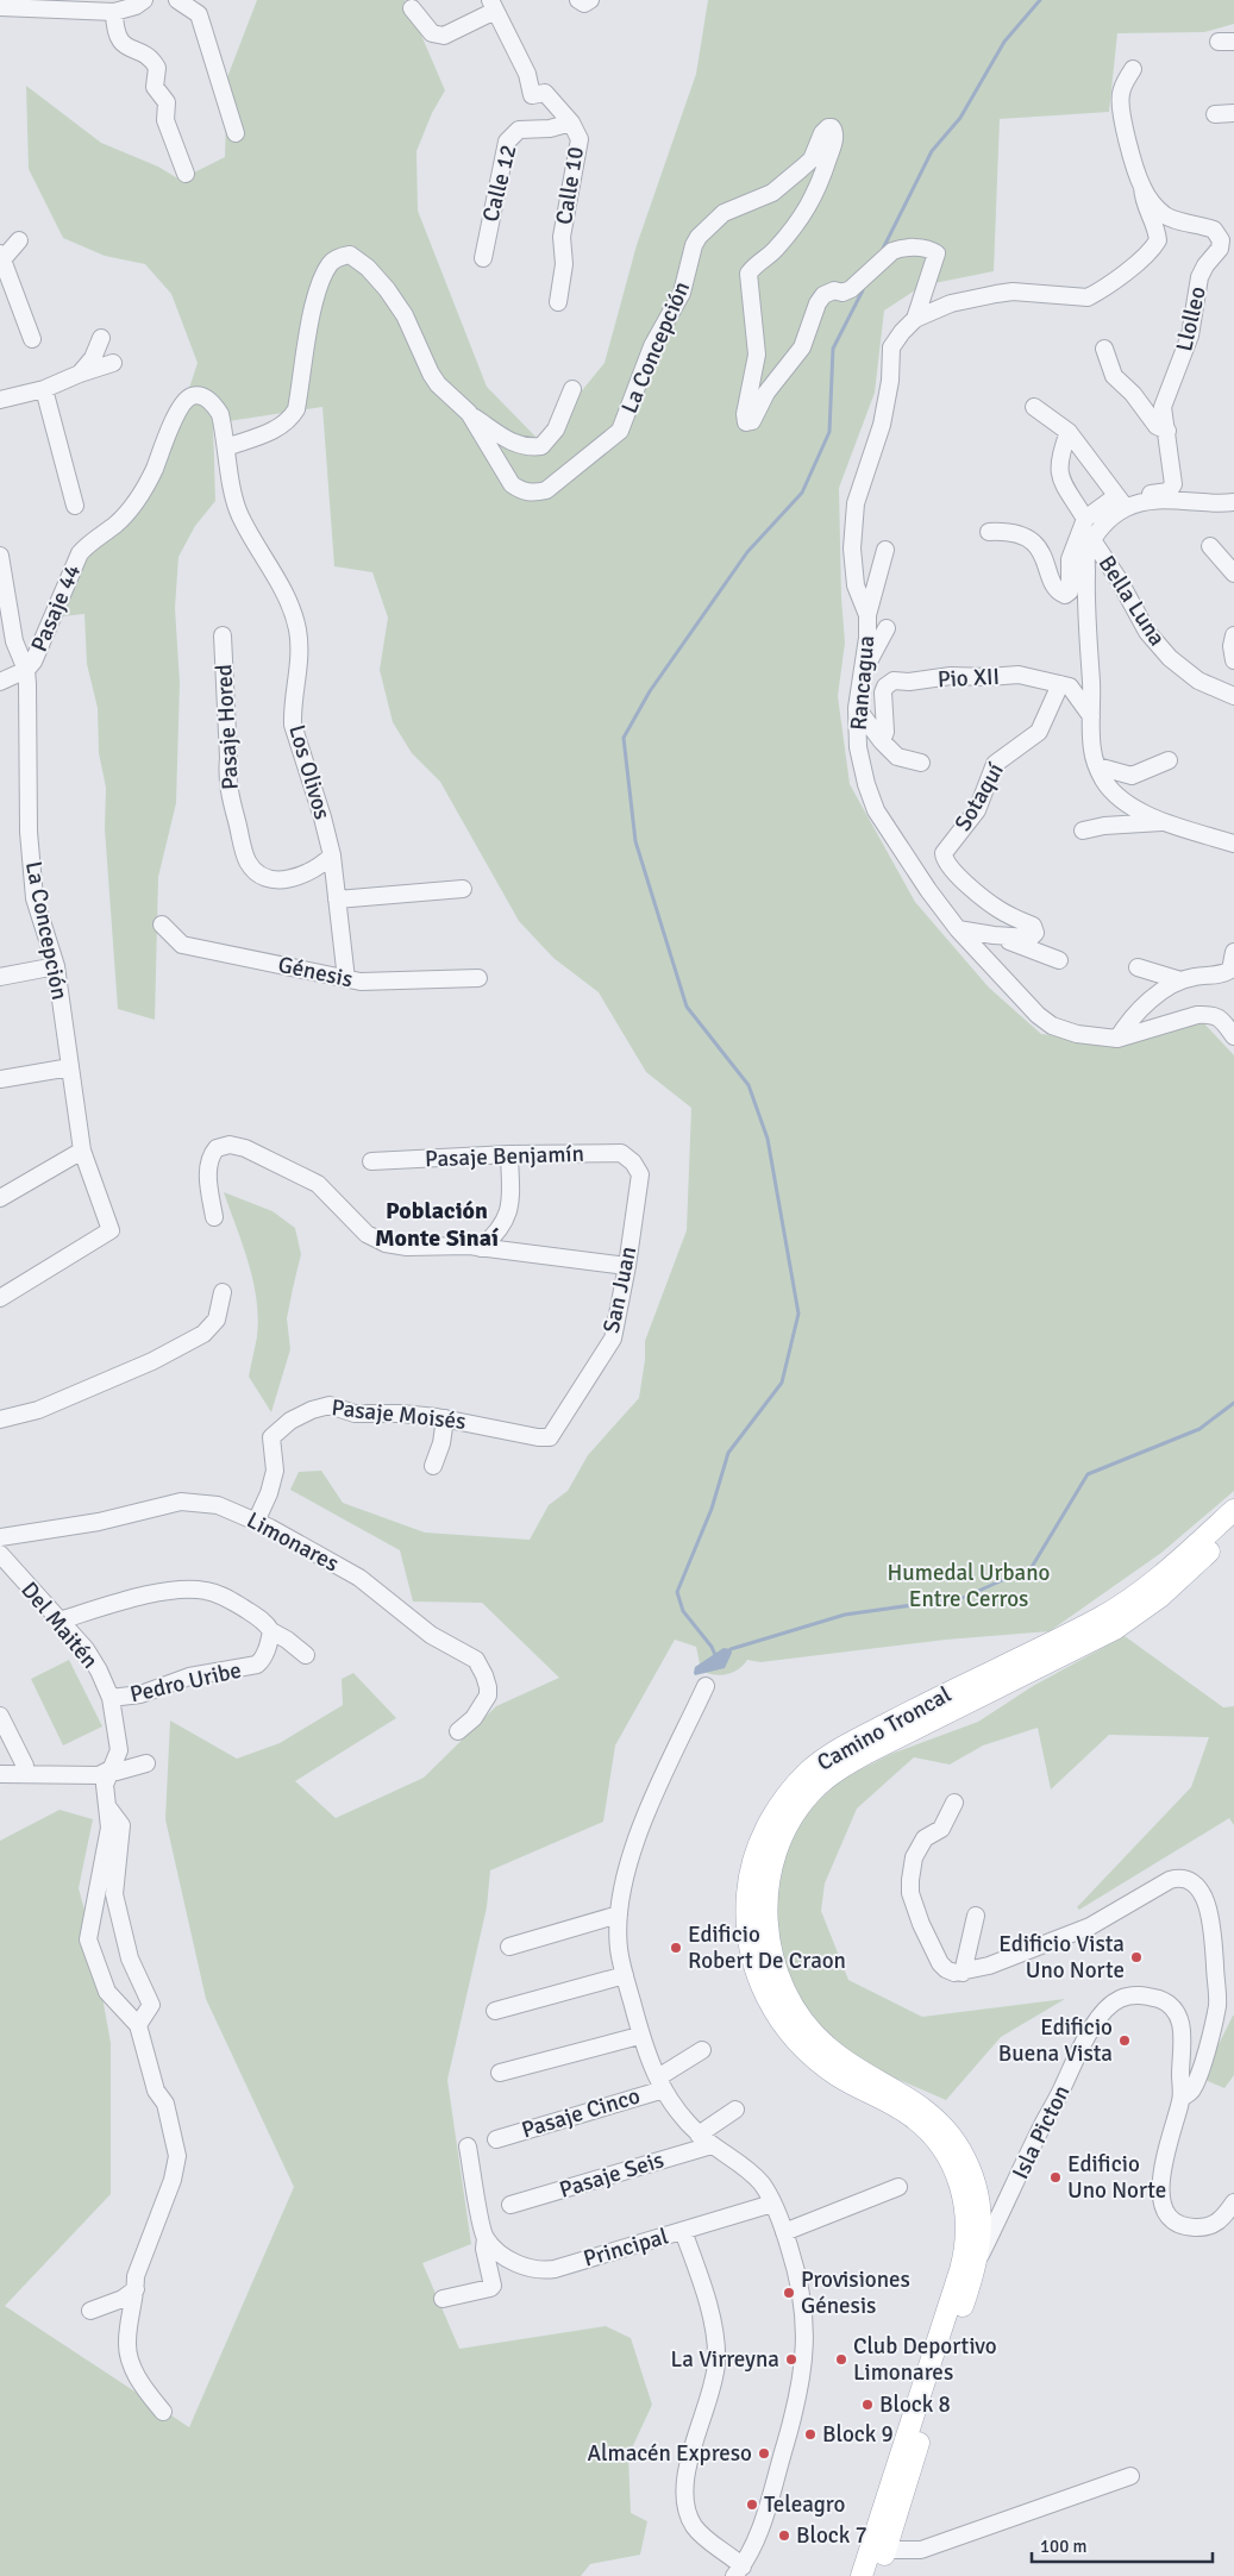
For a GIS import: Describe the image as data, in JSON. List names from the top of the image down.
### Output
{
  "streets": {
    "main road": ["Camino Troncal"],
    "street": [
      "Calle 12",
      "Calle 10",
      "Llolleo",
      "La Concepción",
      "Bella Luna",
      "Pasaje 44",
      "Pio XII",
      "Rancagua",
      "Pasaje Hored",
      "Los Olivos",
      "Sotaquí",
      "Génesis",
      "Pasaje Benjamín",
      "San Juan",
      "Pasaje Moisés",
      "Limonares",
      "Del Maitén",
      "Pedro Uribe",
      "Pasaje Cinco",
      "Isla Picton",
      "Pasaje Seis",
      "Principal"
    ]
  },
  "crossings": [
    ["Calle 12", "Calle 10"],
    ["Llolleo", "Rancagua"],
    ["La Concepción", "Pasaje 44"],
    ["La Concepción", "Rancagua"],
    ["La Concepción", "Los Olivos"],
    ["Pasaje 44", "Los Olivos"],
    ["Pio XII", "Sotaquí"],
    ["Pasaje Hored", "Los Olivos"],
    ["Los Olivos", "Génesis"],
    ["Pasaje Benjamín", "San Juan"],
    ["San Juan", "Pasaje Moisés"],
    ["Pasaje Moisés", "Limonares"],
    ["Del Maitén", "Pedro Uribe"],
    ["Camino Troncal", "Isla Picton"]
  ],
  "districts": ["Población Monte Sinaí"],
  "parks": ["Humedal Urbano Entre Cerros"],
  "places": [
    "Edificio Robert De Craon",
    "Edificio Vista Uno Norte",
    "Edificio Buena Vista",
    "Edificio Uno Norte",
    "Provisiones Génesis",
    "La Virreyna",
    "Club Deportivo Limonares",
    "Block 8",
    "Block 9",
    "Almacén Expreso",
    "Teleagro",
    "Block 7"
  ],
  "scale_bar": "100 m"
}
